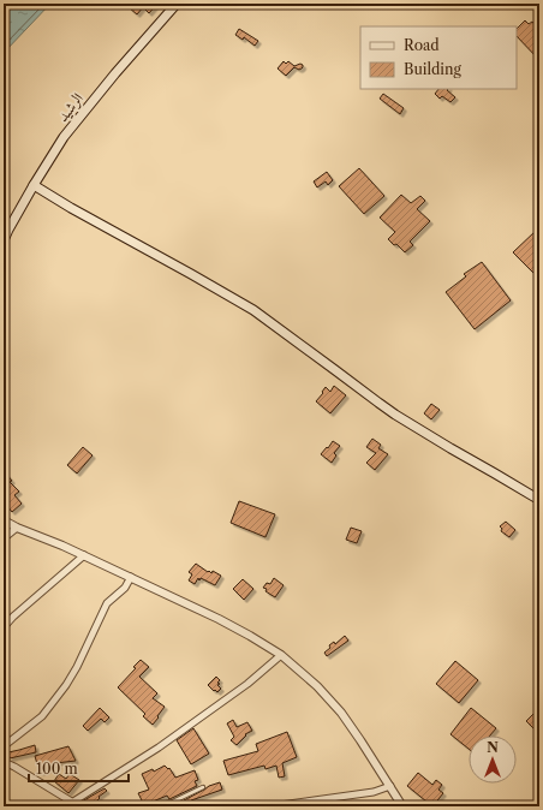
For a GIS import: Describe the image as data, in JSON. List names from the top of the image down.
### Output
{
  "streets": {
    "main road": ["الرشيد"]
  },
  "legend": ["Road", "Building"],
  "scale_bar": "100 m",
  "north": "top"
}
